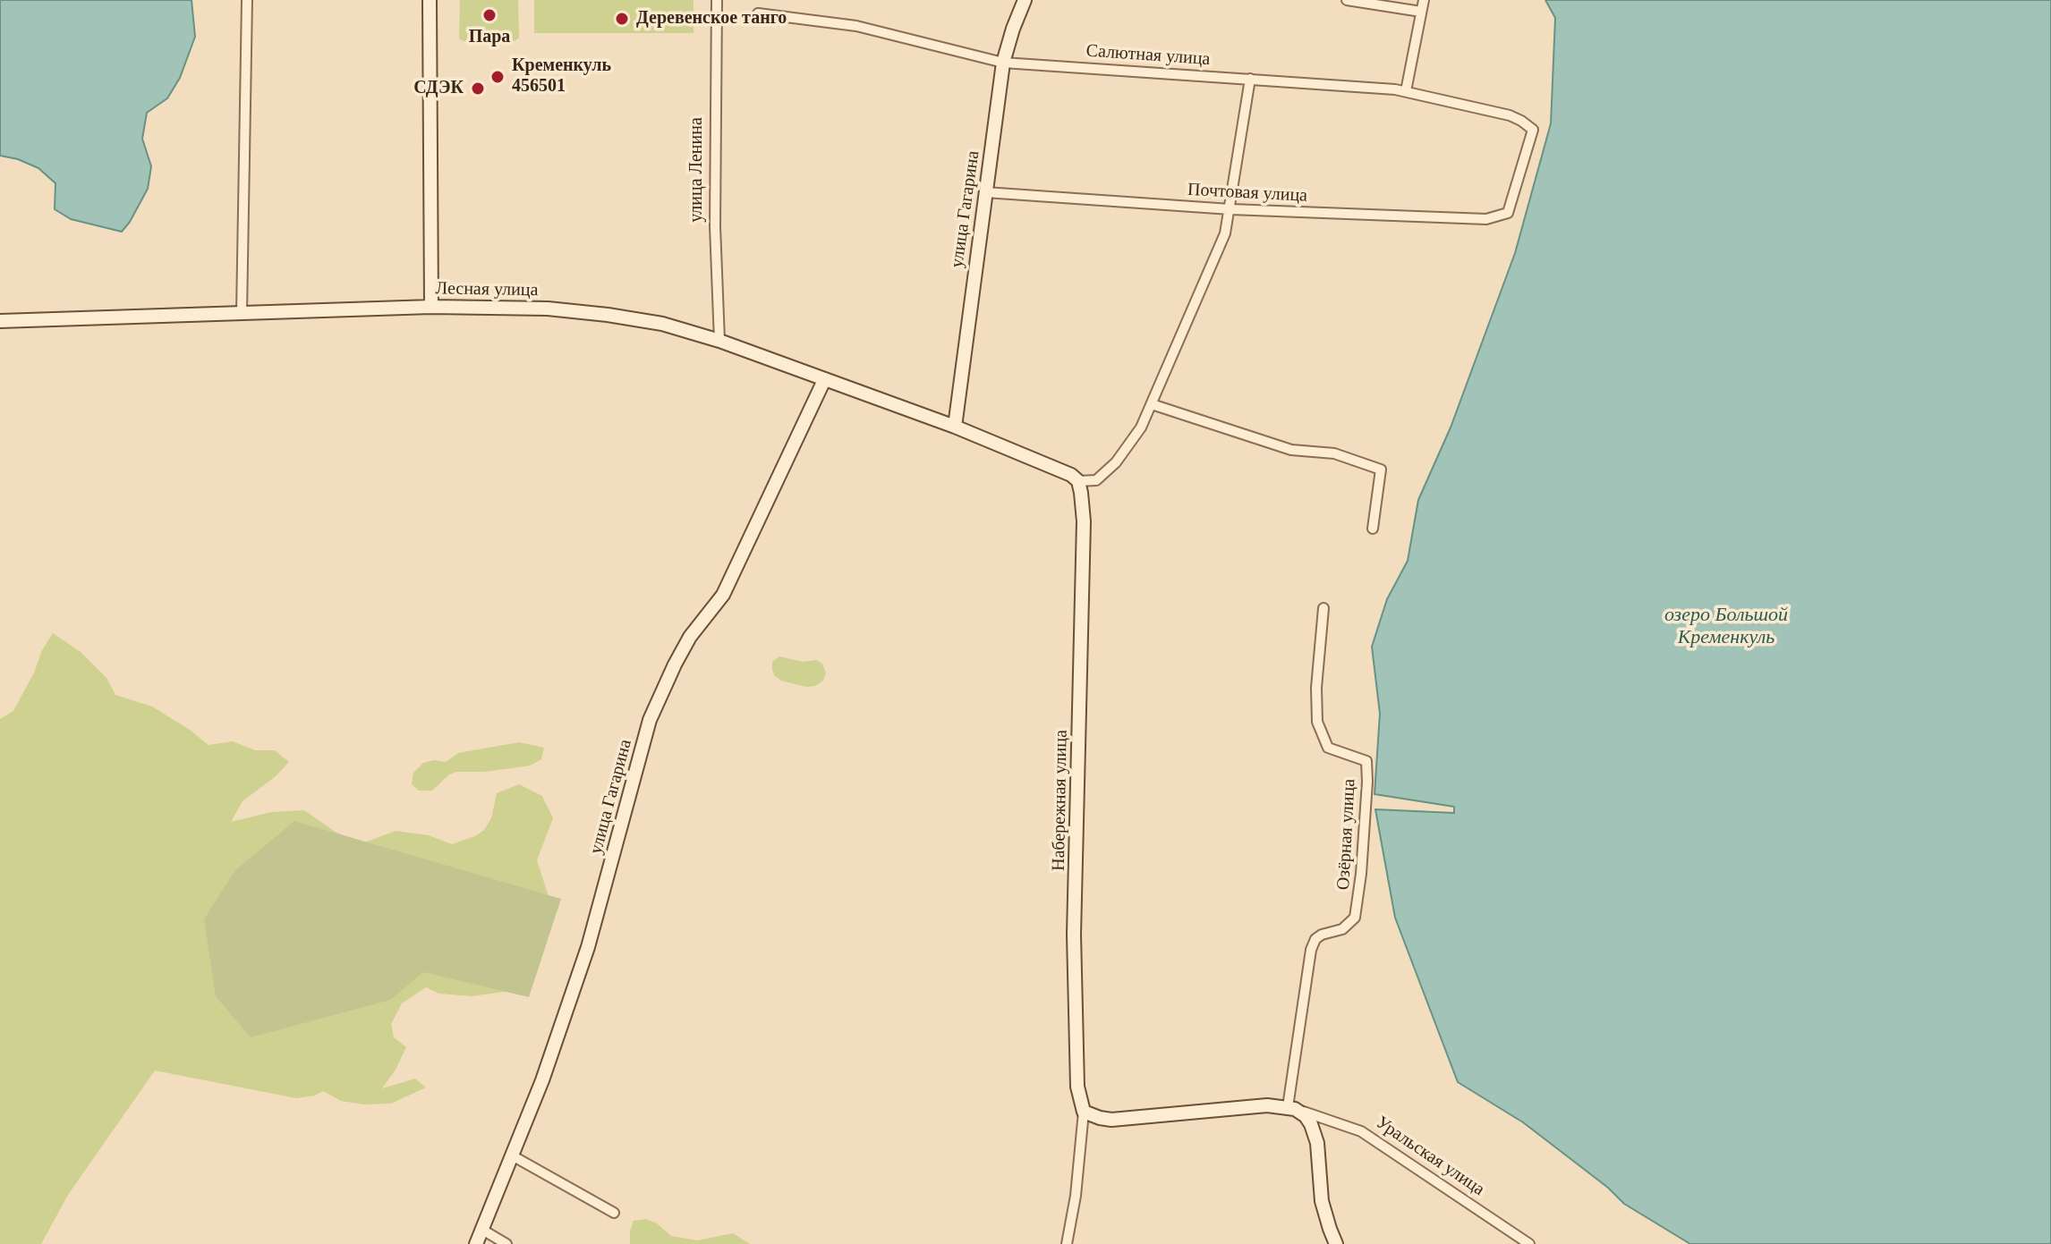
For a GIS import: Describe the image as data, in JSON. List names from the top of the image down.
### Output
{
  "streets": {
    "street": [
      "Салютная улица",
      "улица Ленина",
      "Почтовая улица",
      "улица Гагарина",
      "Лесная улица",
      "Набережная улица",
      "Озёрная улица",
      "Уральская улица"
    ]
  },
  "crossings": [
    ["Салютная улица", "Почтовая улица"],
    ["Салютная улица", "улица Гагарина"],
    ["улица Ленина", "Лесная улица"],
    ["Почтовая улица", "улица Гагарина"],
    ["улица Гагарина", "Лесная улица"],
    ["Набережная улица", "Уральская улица"],
    ["Озёрная улица", "Уральская улица"]
  ],
  "water": ["озеро Большой Кременкуль"],
  "places": [
    "Пара",
    "Деревенское танго",
    "Кременкуль 456501",
    "СДЭК"
  ]
}
